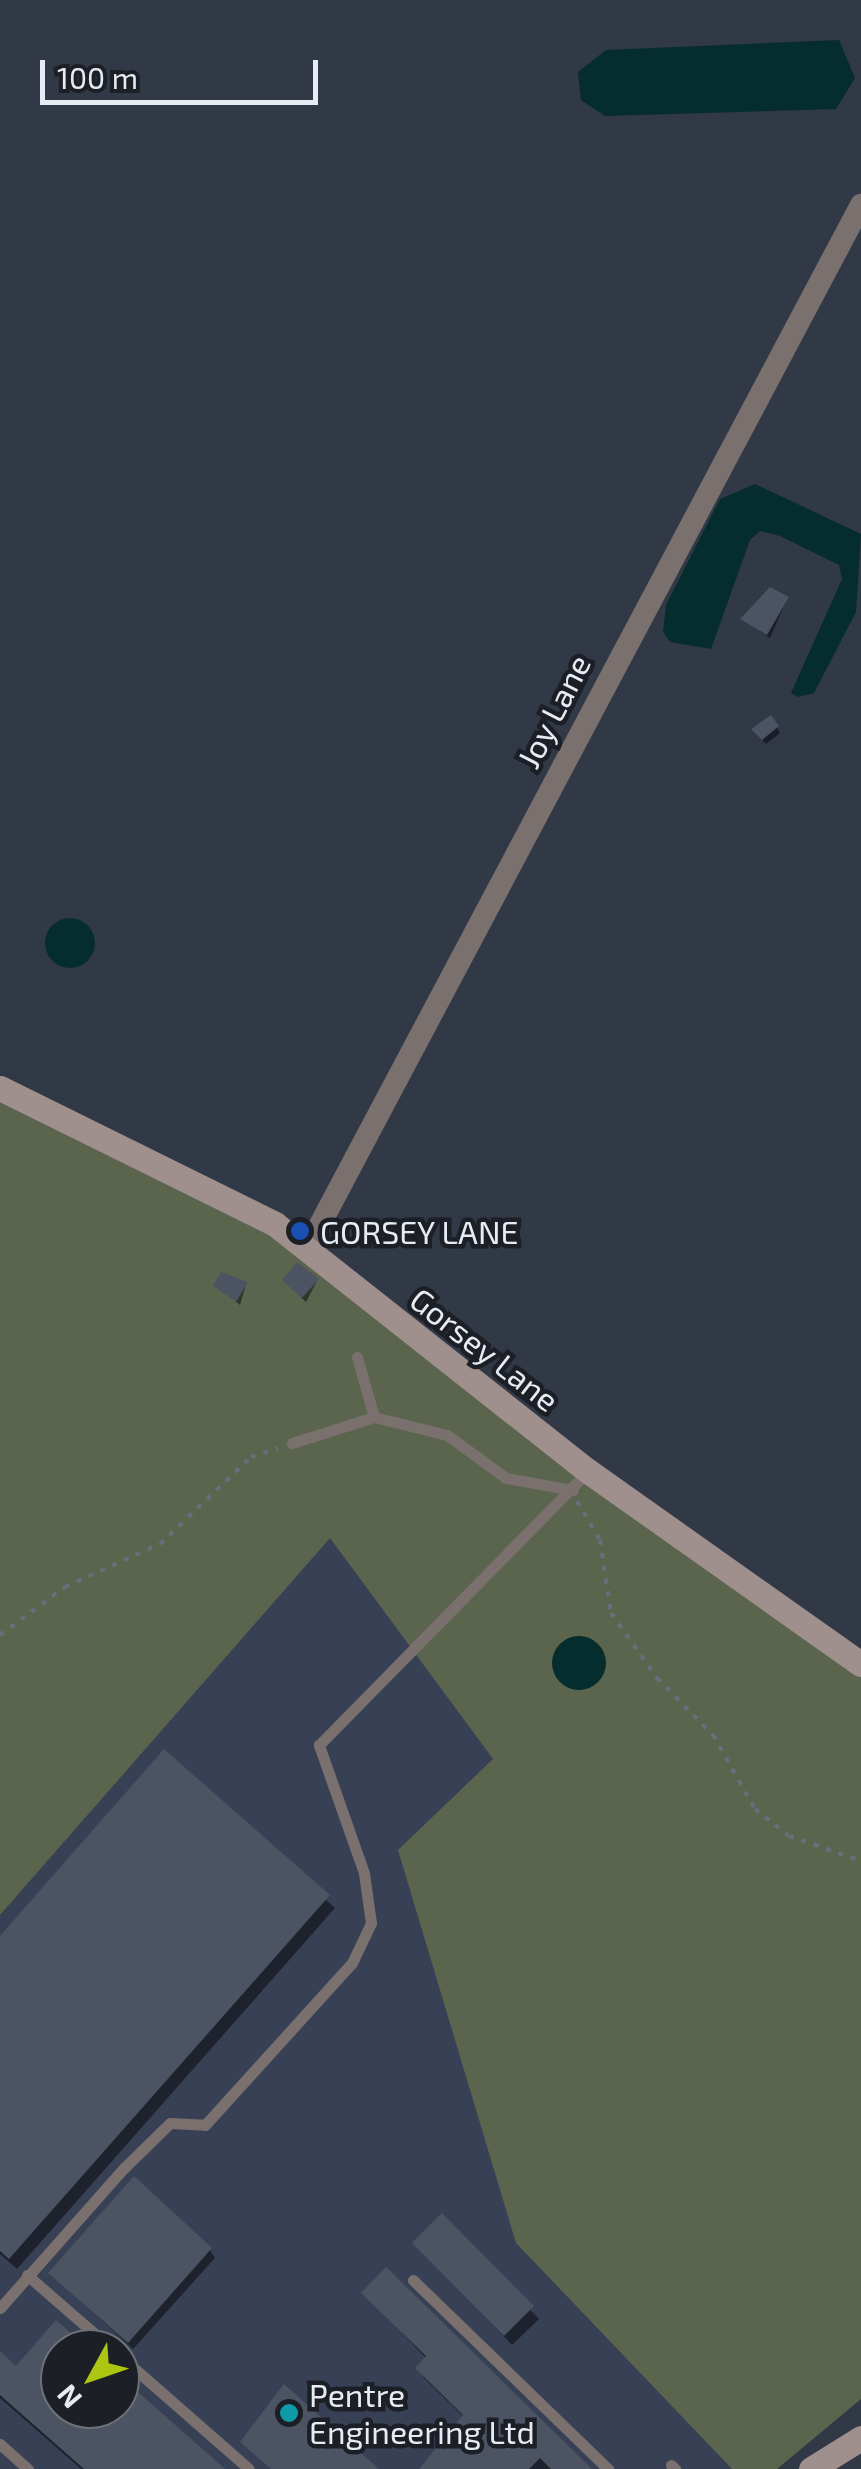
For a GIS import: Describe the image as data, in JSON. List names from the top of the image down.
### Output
{
  "streets": {
    "street": ["Joy Lane", "Gorsey Lane"]
  },
  "crossings": [
    ["Joy Lane", "Gorsey Lane"]
  ],
  "places": ["GORSEY LANE", "Pentre Engineering Ltd"],
  "scale_bar": "100 m",
  "north": "bottom left"
}
